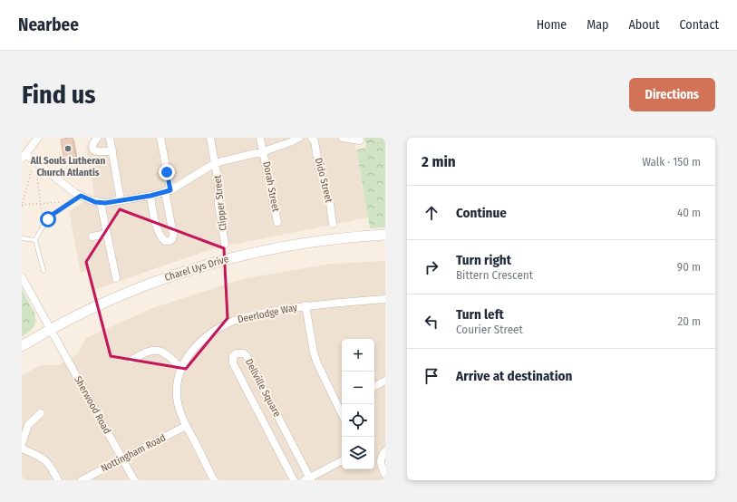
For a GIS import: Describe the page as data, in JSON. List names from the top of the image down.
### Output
{
  "streets": {
    "main road": ["Charel Uys Drive"],
    "street": [
      "Dido Street",
      "Dorah Street",
      "Clipper Street",
      "Deerlodge Way",
      "Dellville Square",
      "Sherwood Road",
      "Nottingham Road"
    ]
  },
  "crossings": [
    ["Charel Uys Drive", "Sherwood Road"],
    ["Deerlodge Way", "Nottingham Road"],
    ["Sherwood Road", "Nottingham Road"]
  ],
  "places": ["All Souls Lutheran Church Atlantis"],
  "page": {
    "header": "Nearbee",
    "nav": [
      "Home",
      "Map",
      "About",
      "Contact"
    ],
    "buttons": "Directions",
    "title": "Find us",
    "heading": ["2 min", "Walk · 150 m"],
    "list": [
      ["Continue", "40 m"],
      ["Turn right", "Bittern Crescent", "90 m"],
      ["Turn left", "Courier Street", "20 m"],
      "Arrive at destination"
    ],
    "map_buttons": ["+", "−"]
  }
}
